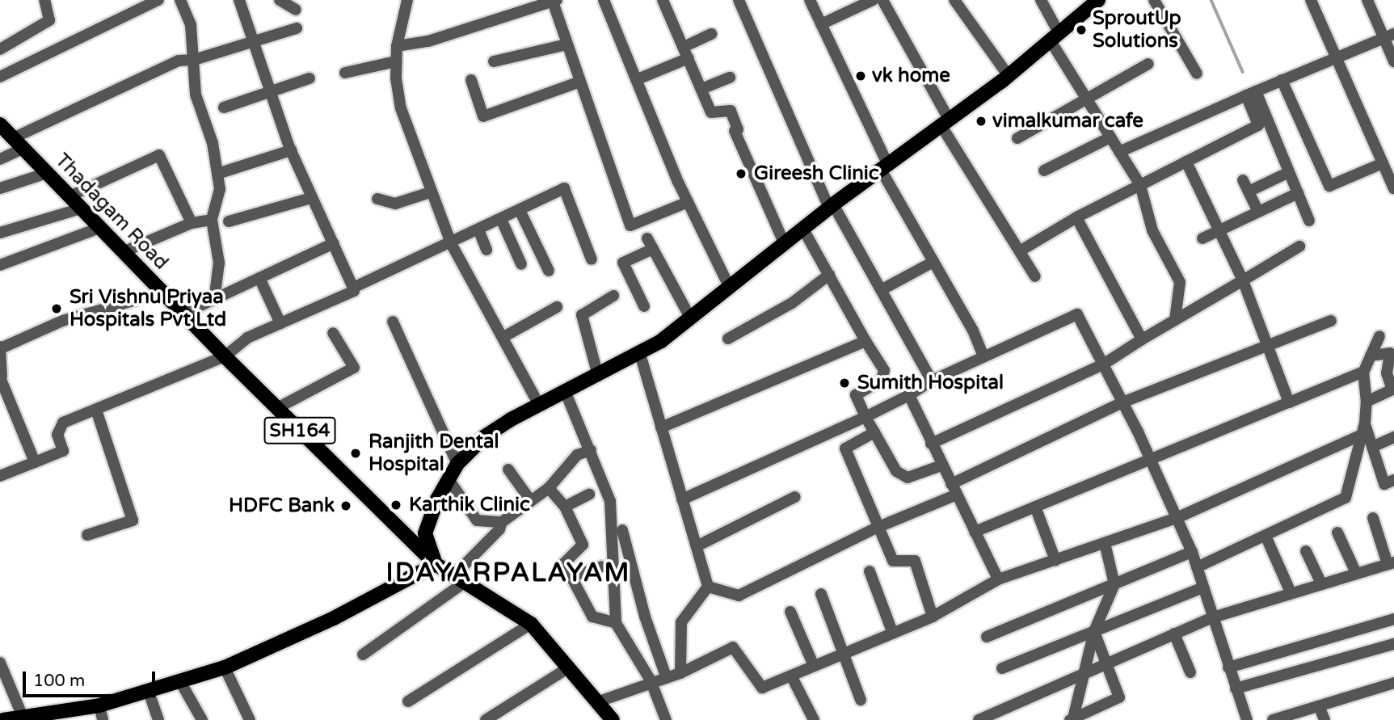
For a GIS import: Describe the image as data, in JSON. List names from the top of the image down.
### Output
{
  "streets": {
    "main road": ["Thadagam Road", "SH164"]
  },
  "districts": ["IDAYARPALAYAM"],
  "places": [
    "SproutUp Solutions",
    "vk home",
    "vimalkumar cafe",
    "Gireesh Clinic",
    "Sri Vishnu Priyaa Hospitals Pvt Ltd",
    "Sumith Hospital",
    "Ranjith Dental Hospital",
    "Karthik Clinic",
    "HDFC Bank"
  ],
  "scale_bar": "100 m"
}
